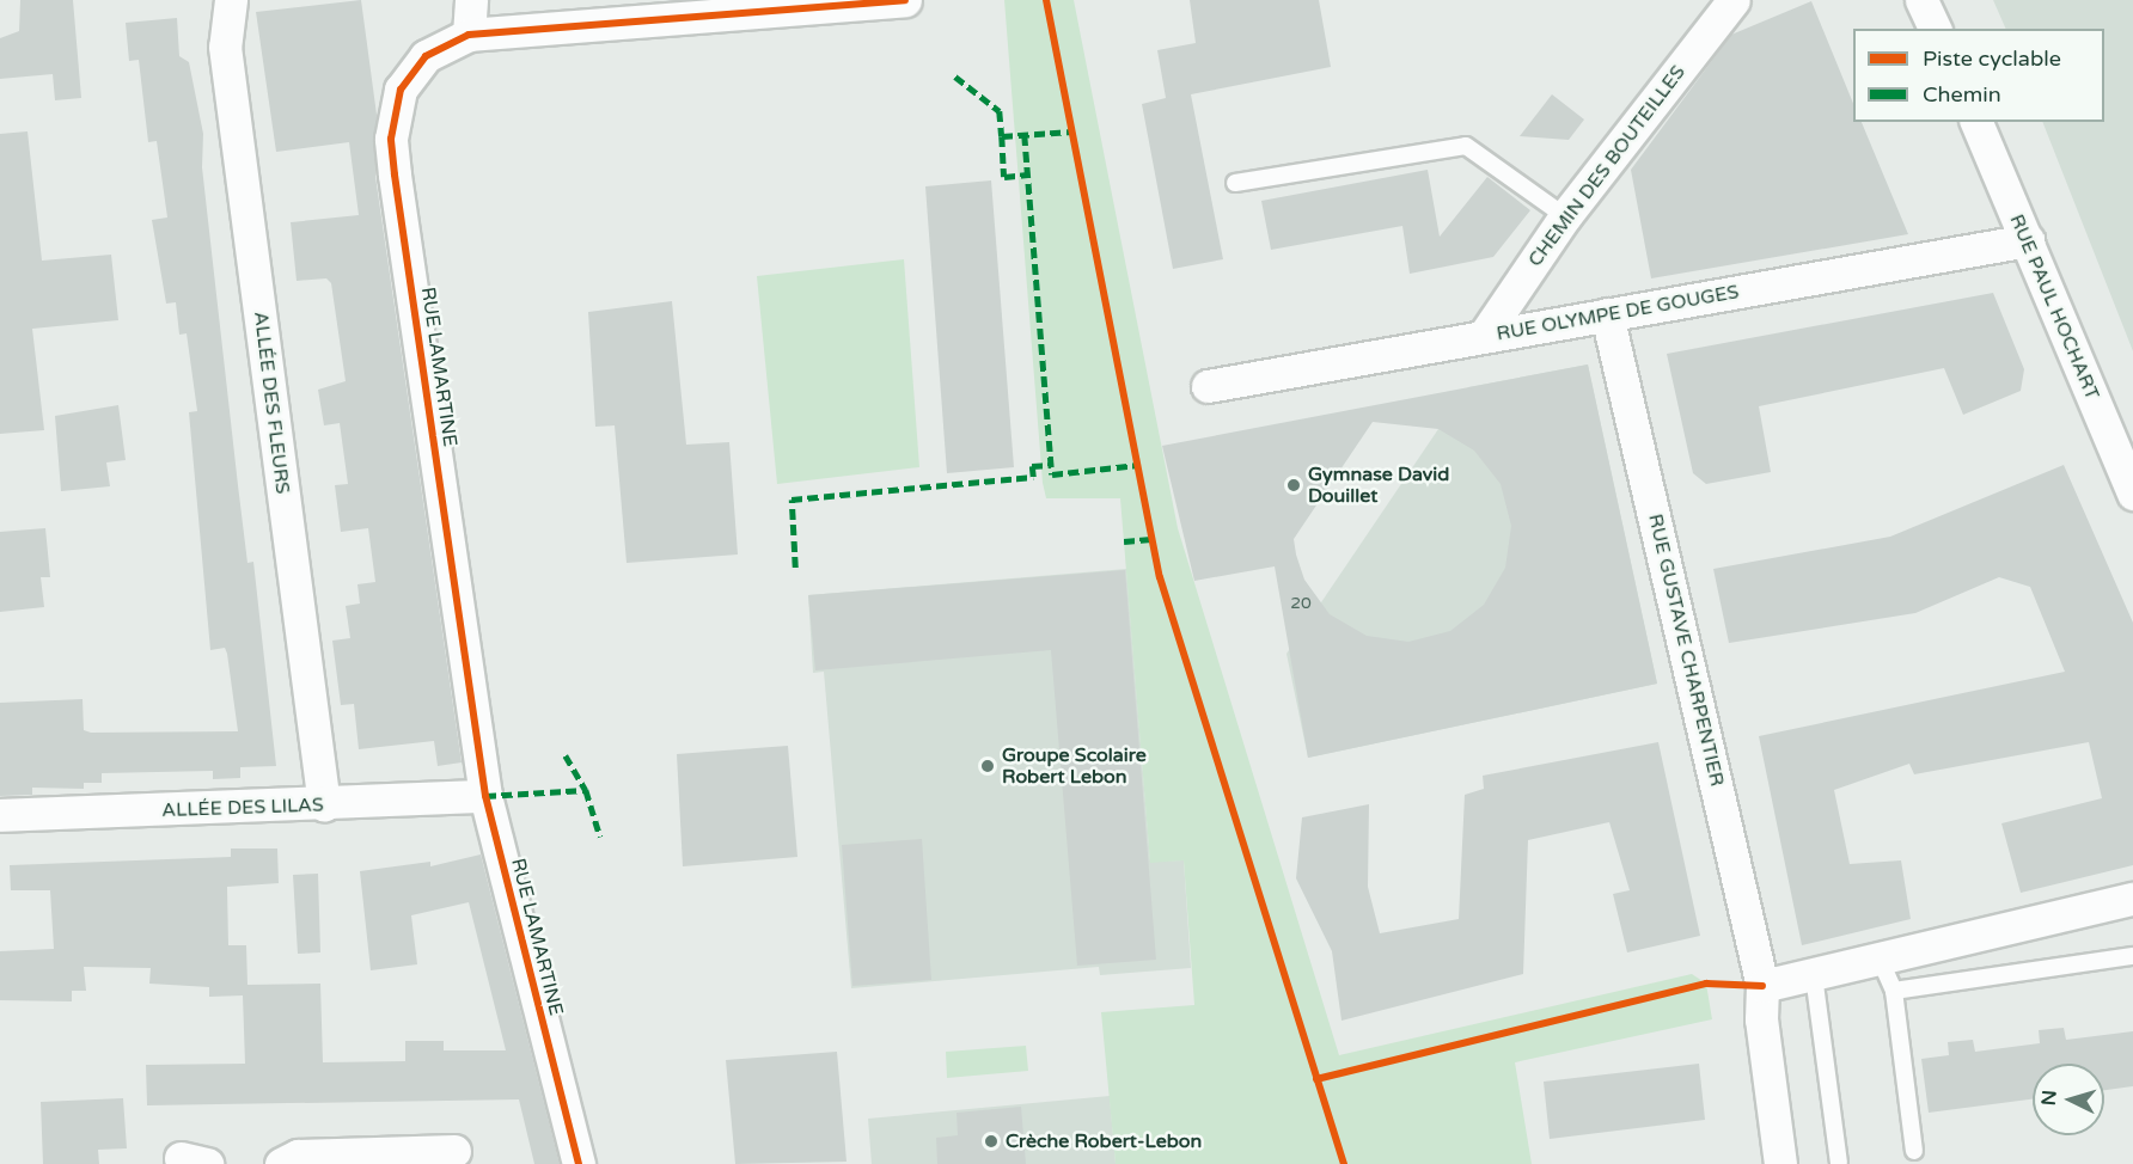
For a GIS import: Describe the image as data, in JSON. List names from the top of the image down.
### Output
{
  "streets": {
    "street": [
      "CHEMIN DES BOUTEILLES",
      "RUE PAUL HOCHART",
      "RUE OLYMPE DE GOUGES",
      "RUE LAMARTINE",
      "ALLÉE DES FLEURS",
      "RUE GUSTAVE CHARPENTIER",
      "ALLÉE DES LILAS"
    ]
  },
  "crossings": [
    ["CHEMIN DES BOUTEILLES", "RUE OLYMPE DE GOUGES"],
    ["RUE PAUL HOCHART", "RUE OLYMPE DE GOUGES"],
    ["RUE OLYMPE DE GOUGES", "RUE GUSTAVE CHARPENTIER"],
    ["RUE LAMARTINE", "ALLÉE DES LILAS"],
    ["ALLÉE DES FLEURS", "ALLÉE DES LILAS"]
  ],
  "places": ["Gymnase David Douillet", "Groupe Scolaire Robert Lebon", "Crèche Robert-Lebon"],
  "house_numbers": ["20"],
  "legend": ["Piste cyclable", "Chemin"],
  "north": "left"
}
